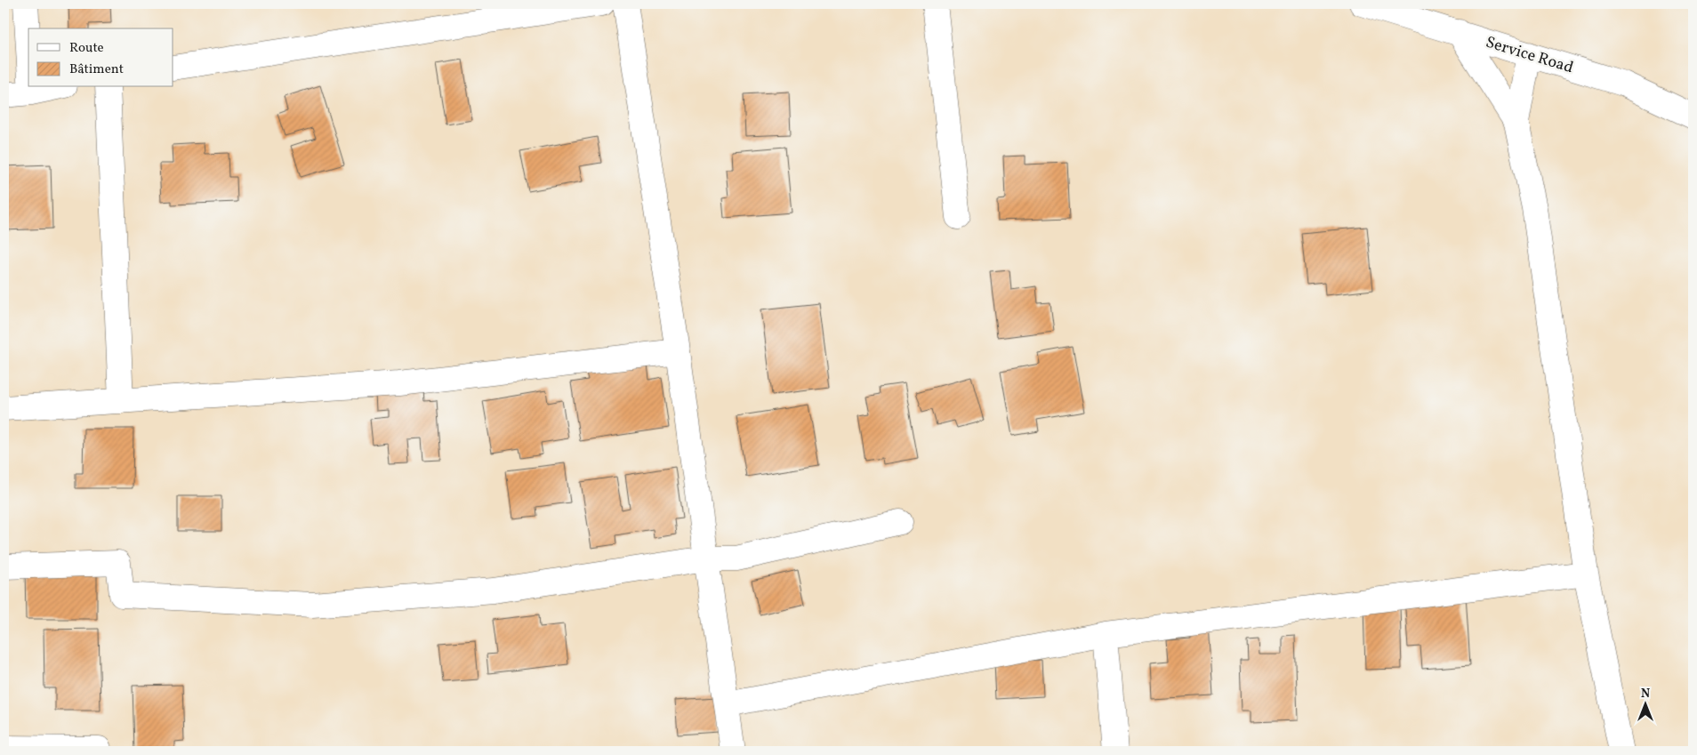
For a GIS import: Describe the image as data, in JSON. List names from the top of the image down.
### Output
{
  "streets": {
    "street": ["Service Road"]
  },
  "legend": ["Route", "Bâtiment"],
  "north": "top"
}
